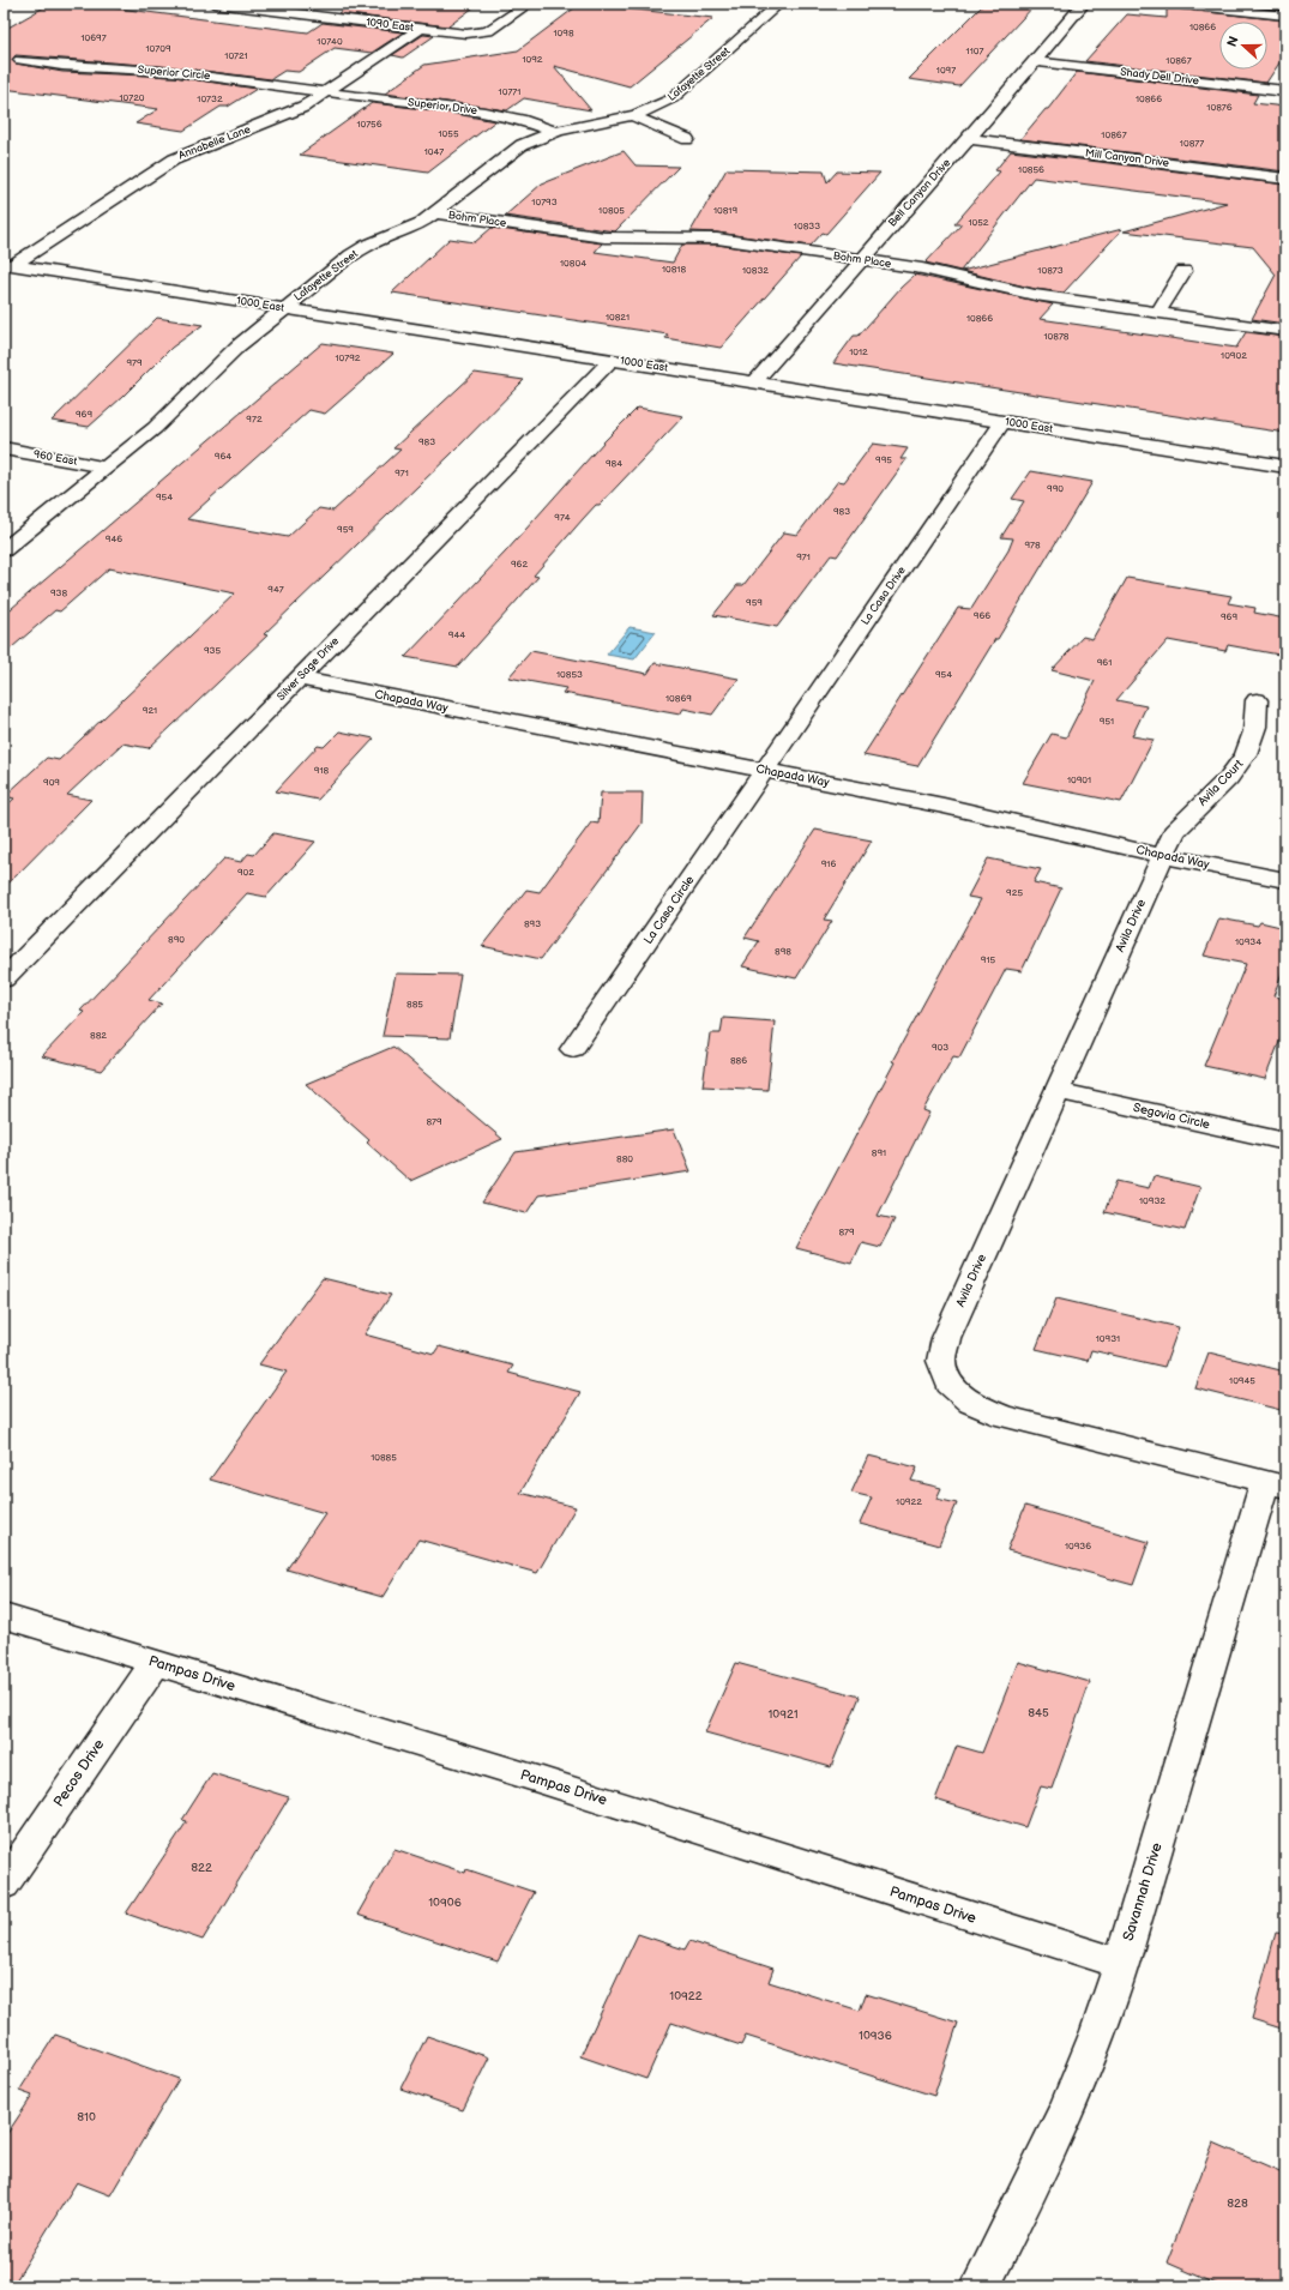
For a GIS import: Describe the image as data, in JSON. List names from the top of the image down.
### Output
{
  "streets": {
    "street": [
      "1090 East",
      "Superior Circle",
      "Lafayette Street",
      "Shady Dell Drive",
      "Superior Drive",
      "Annabelle Lane",
      "Mill Canyon Drive",
      "Bell Canyon Drive",
      "Bohm Place",
      "1000 East",
      "960 East",
      "La Casa Drive",
      "Silver Sage Drive",
      "Chapada Way",
      "Avila Court",
      "La Casa Circle",
      "Avila Drive",
      "Segovia Circle",
      "Pampas Drive",
      "Pecos Drive",
      "Savannah Drive"
    ]
  },
  "crossings": [
    ["1090 East", "Annabelle Lane"],
    ["Superior Circle", "Superior Drive"],
    ["Superior Circle", "Annabelle Lane"],
    ["Lafayette Street", "Superior Drive"],
    ["Lafayette Street", "Bohm Place"],
    ["Lafayette Street", "1000 East"],
    ["Lafayette Street", "960 East"],
    ["Shady Dell Drive", "Bell Canyon Drive"],
    ["Superior Drive", "Annabelle Lane"],
    ["Annabelle Lane", "1000 East"],
    ["Mill Canyon Drive", "Bell Canyon Drive"],
    ["Bell Canyon Drive", "Bohm Place"],
    ["Bell Canyon Drive", "1000 East"],
    ["1000 East", "La Casa Drive"],
    ["1000 East", "Silver Sage Drive"],
    ["La Casa Drive", "Chapada Way"],
    ["La Casa Drive", "La Casa Circle"],
    ["Silver Sage Drive", "Chapada Way"],
    ["Chapada Way", "Avila Court"],
    ["Chapada Way", "La Casa Circle"],
    ["Chapada Way", "Avila Drive"],
    ["Avila Court", "Avila Drive"],
    ["Avila Drive", "Segovia Circle"],
    ["Avila Drive", "Savannah Drive"],
    ["Pampas Drive", "Pecos Drive"],
    ["Pampas Drive", "Savannah Drive"]
  ],
  "house_numbers": [
    "10866",
    "1098",
    "10697",
    "10740",
    "10709",
    "1107",
    "10721",
    "1092",
    "10867",
    "1097",
    "10771",
    "10720",
    "10732",
    "10866",
    "10876",
    "10756",
    "1055",
    "10867",
    "10877",
    "1047",
    "10856",
    "10793",
    "10805",
    "10819",
    "1052",
    "10833",
    "10804",
    "10818",
    "10832",
    "10873",
    "10821",
    "10866",
    "10878",
    "1012",
    "10902",
    "10792",
    "979",
    "969",
    "972",
    "983",
    "964",
    "995",
    "984",
    "971",
    "990",
    "954",
    "983",
    "974",
    "959",
    "946",
    "978",
    "971",
    "962",
    "947",
    "938",
    "959",
    "966",
    "969",
    "944",
    "935",
    "961",
    "10853",
    "954",
    "10869",
    "921",
    "951",
    "918",
    "10901",
    "909",
    "916",
    "902",
    "925",
    "893",
    "890",
    "10934",
    "898",
    "915",
    "885",
    "882",
    "903",
    "886",
    "879",
    "891",
    "880",
    "10932",
    "879",
    "10931",
    "10945",
    "10885",
    "10922",
    "10936",
    "845",
    "10921",
    "822",
    "10906",
    "10922",
    "10936",
    "810",
    "828"
  ],
  "north": "left"
}
